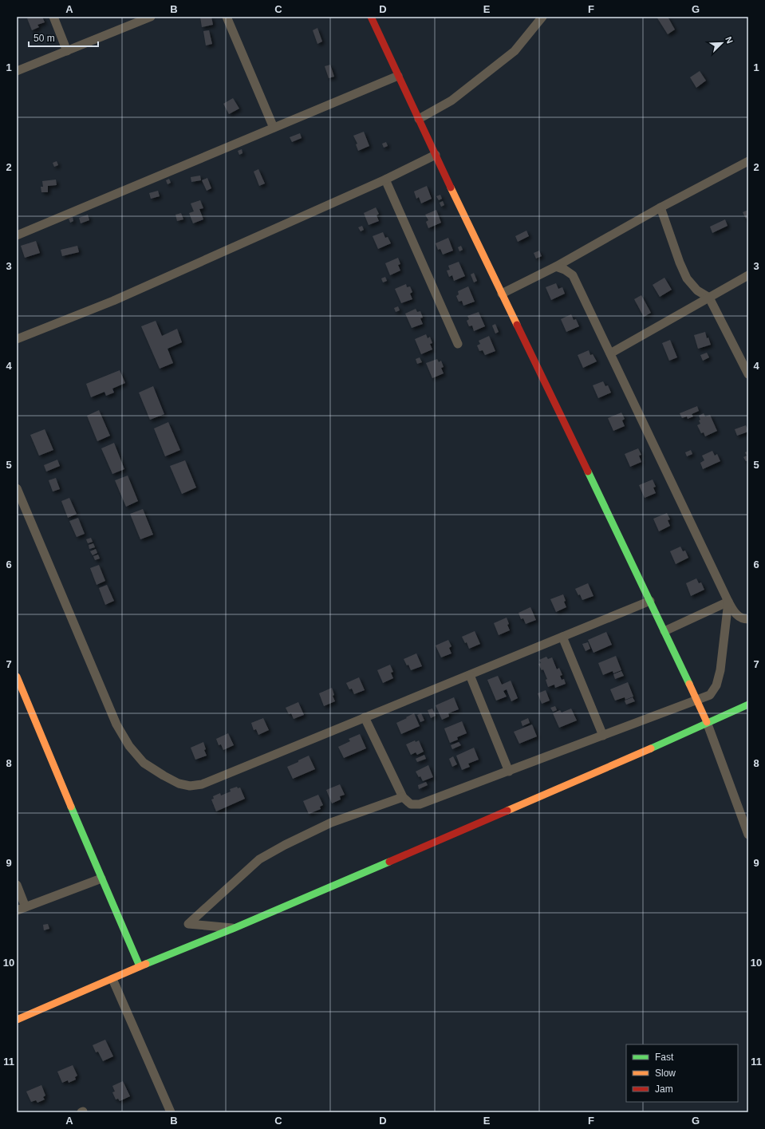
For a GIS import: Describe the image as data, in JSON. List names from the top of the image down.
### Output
{
  "legend": ["Fast", "Slow", "Jam"],
  "scale_bar": "50 m",
  "north": "top right",
  "grid": {
    "columns": [
      "A",
      "B",
      "C",
      "D",
      "E",
      "F",
      "G"
    ],
    "rows": [
      "1",
      "2",
      "3",
      "4",
      "5",
      "6",
      "7",
      "8",
      "9",
      "10",
      "11"
    ]
  }
}
